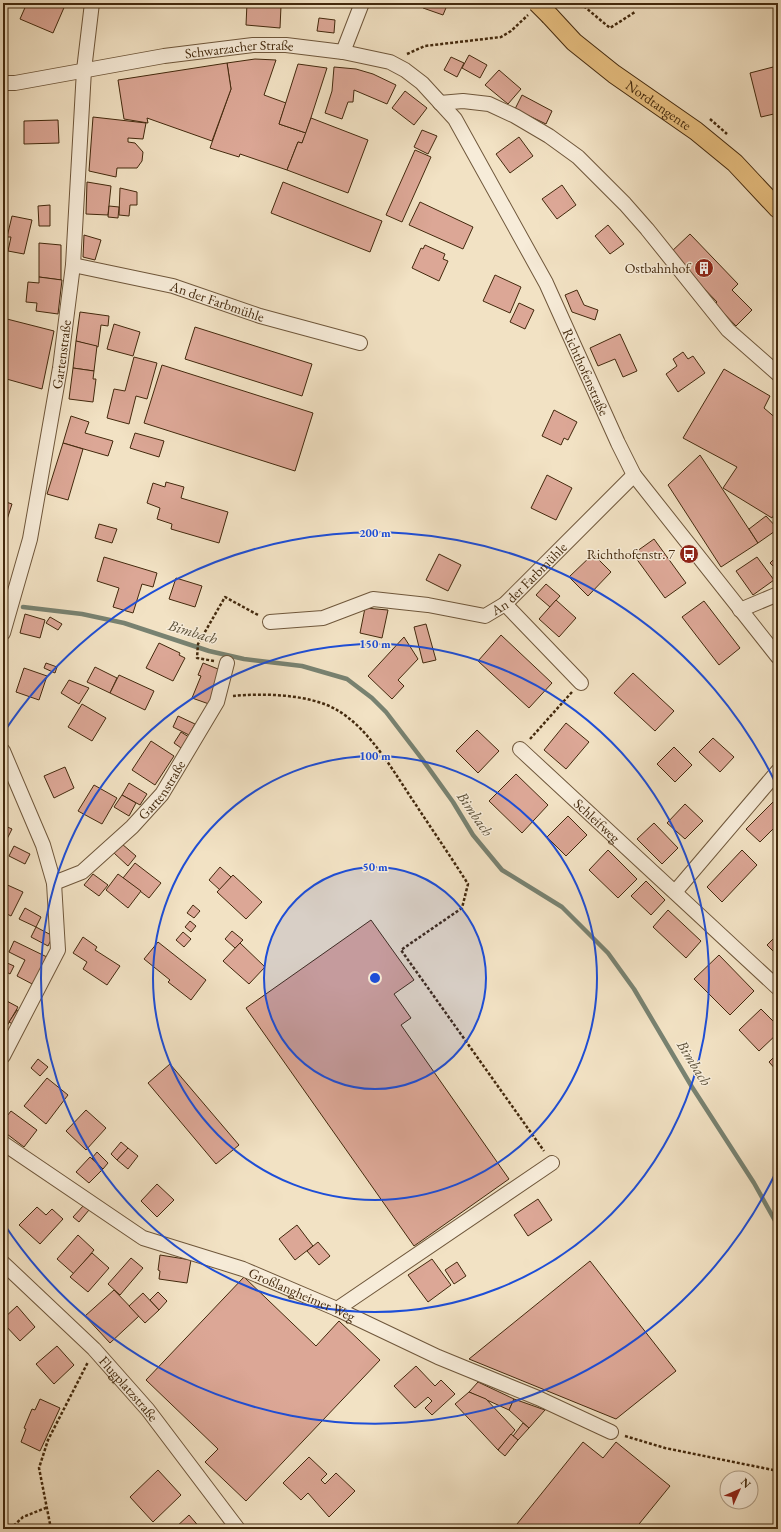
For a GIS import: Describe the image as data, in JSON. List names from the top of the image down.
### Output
{
  "streets": {
    "main road": ["Nordtangente"],
    "street": [
      "Schwarzacher Straße",
      "An der Farbmühle",
      "Gartenstraße",
      "Richthofenstraße",
      "Schleifweg",
      "Großlangheimer Weg",
      "Flugplatzstraße"
    ]
  },
  "crossings": [
    ["Schwarzacher Straße", "Gartenstraße"],
    ["Schwarzacher Straße", "Richthofenstraße"],
    ["An der Farbmühle", "Gartenstraße"],
    ["An der Farbmühle", "Richthofenstraße"]
  ],
  "water": ["Bimbach"],
  "places": {
    "building": ["Ostbahnhof"],
    "bus stop": ["Richthofenstr. 7"]
  },
  "north": "top right",
  "rings": [
    "200 m",
    "150 m",
    "100 m",
    "50 m"
  ]
}
